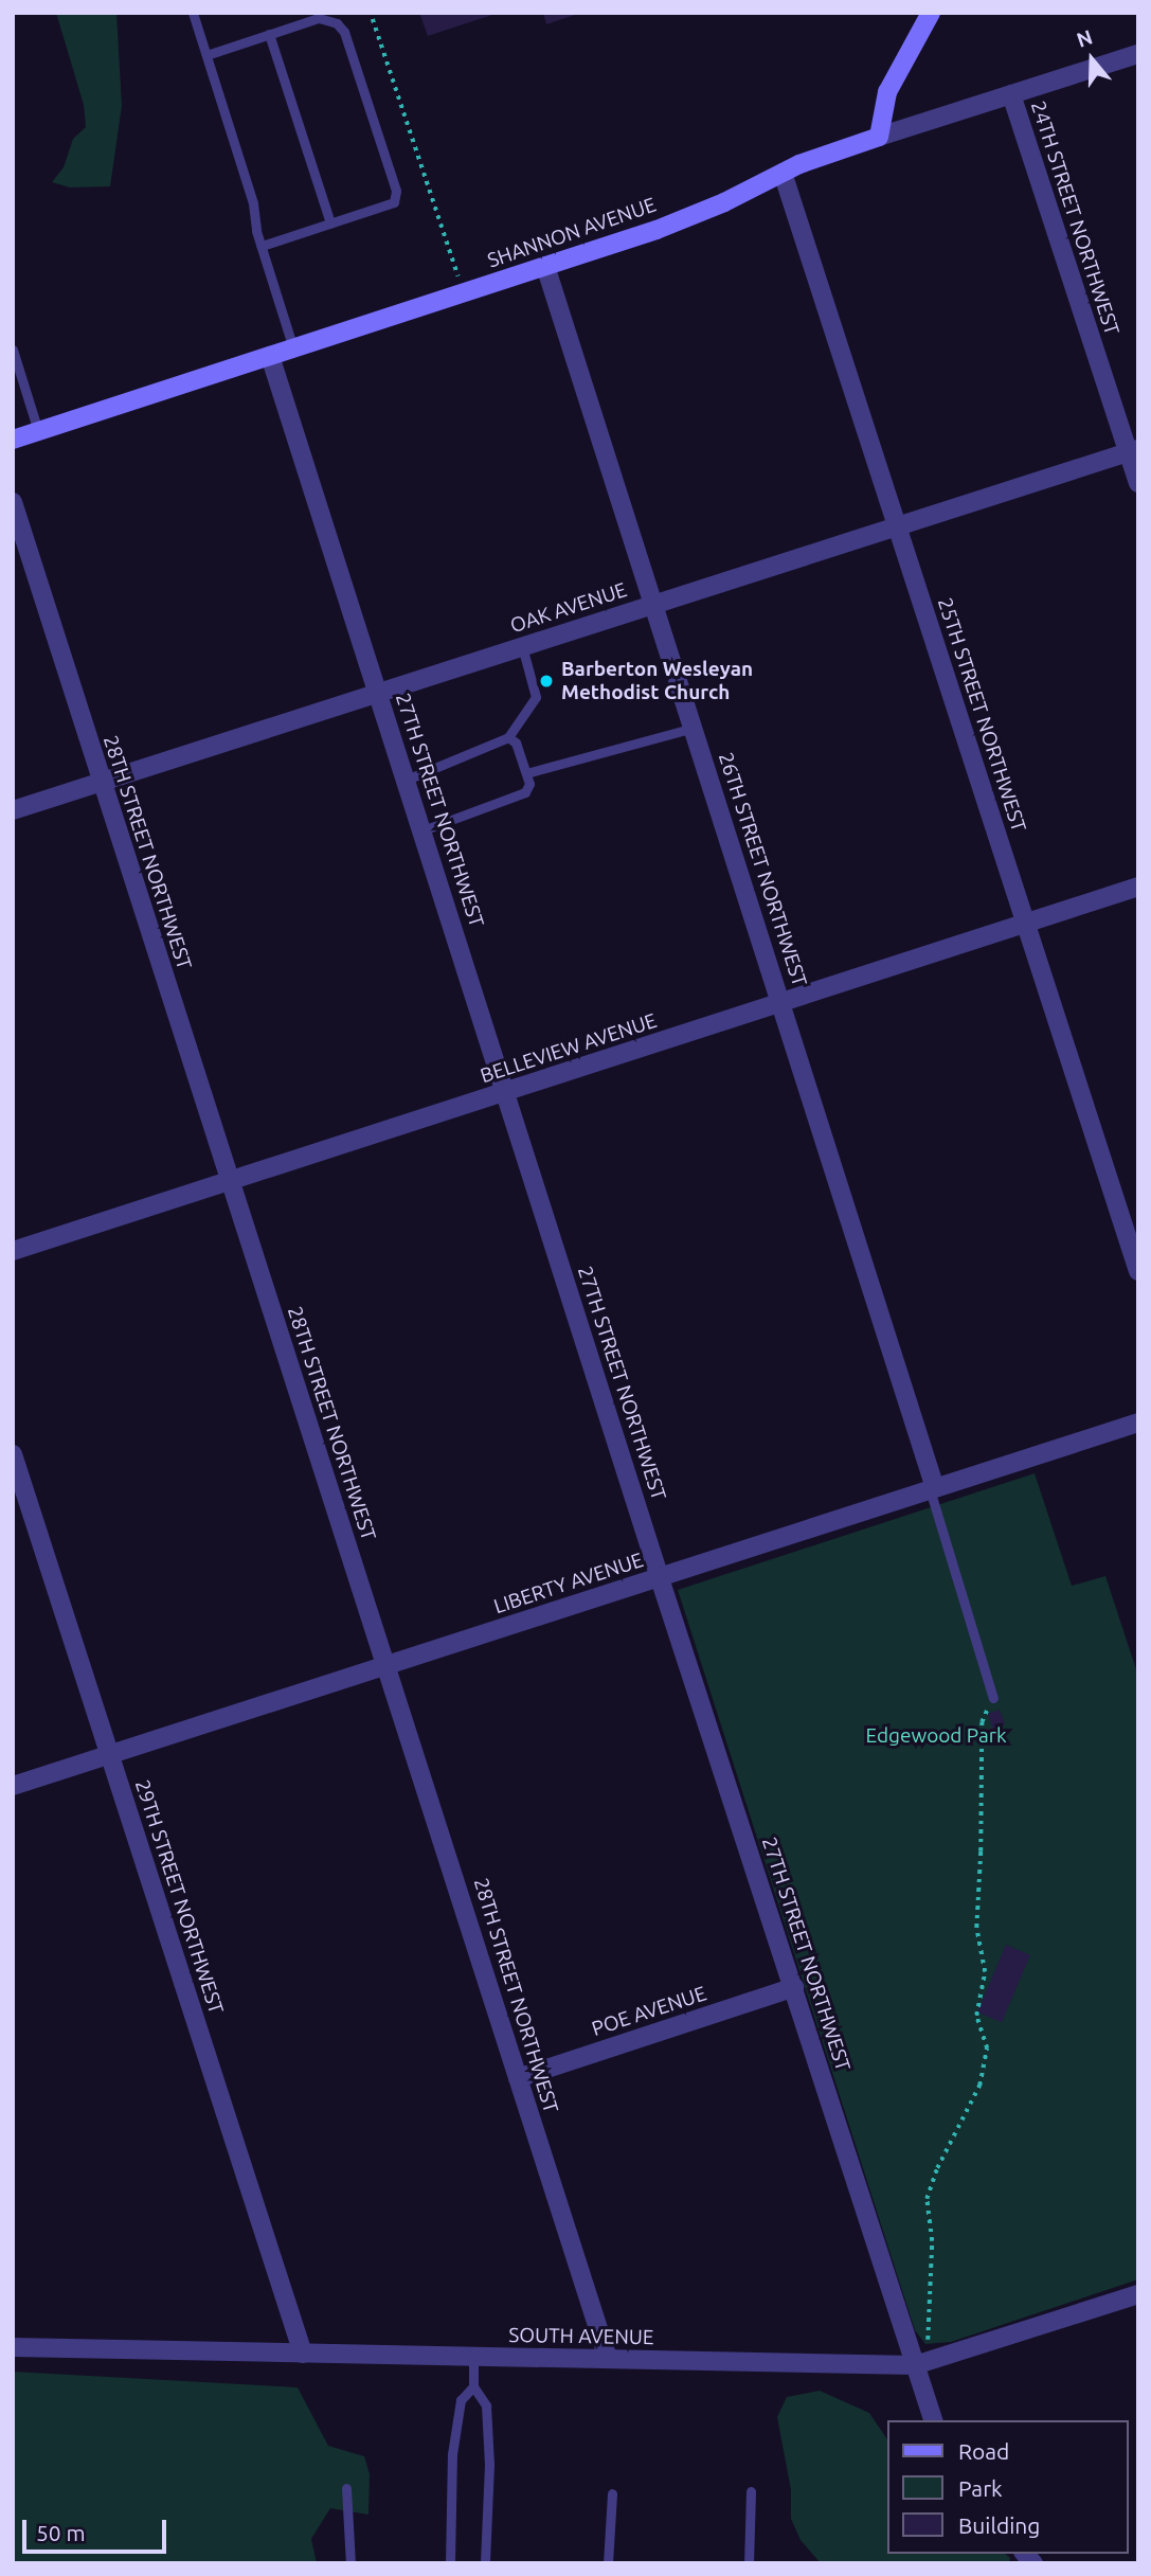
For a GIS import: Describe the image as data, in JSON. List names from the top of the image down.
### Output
{
  "streets": {
    "street": [
      "24TH STREET NORTHWEST",
      "SHANNON AVENUE",
      "OAK AVENUE",
      "25TH STREET NORTHWEST",
      "27TH STREET NORTHWEST",
      "28TH STREET NORTHWEST",
      "26TH STREET NORTHWEST",
      "BELLEVIEW AVENUE",
      "LIBERTY AVENUE",
      "29TH STREET NORTHWEST",
      "POE AVENUE",
      "SOUTH AVENUE"
    ]
  },
  "crossings": [
    ["24TH STREET NORTHWEST", "SHANNON AVENUE"],
    ["24TH STREET NORTHWEST", "OAK AVENUE"],
    ["SHANNON AVENUE", "25TH STREET NORTHWEST"],
    ["SHANNON AVENUE", "27TH STREET NORTHWEST"],
    ["SHANNON AVENUE", "26TH STREET NORTHWEST"],
    ["OAK AVENUE", "25TH STREET NORTHWEST"],
    ["OAK AVENUE", "27TH STREET NORTHWEST"],
    ["OAK AVENUE", "28TH STREET NORTHWEST"],
    ["OAK AVENUE", "26TH STREET NORTHWEST"],
    ["25TH STREET NORTHWEST", "BELLEVIEW AVENUE"],
    ["27TH STREET NORTHWEST", "BELLEVIEW AVENUE"],
    ["27TH STREET NORTHWEST", "LIBERTY AVENUE"],
    ["27TH STREET NORTHWEST", "POE AVENUE"],
    ["27TH STREET NORTHWEST", "SOUTH AVENUE"],
    ["28TH STREET NORTHWEST", "BELLEVIEW AVENUE"],
    ["28TH STREET NORTHWEST", "LIBERTY AVENUE"],
    ["28TH STREET NORTHWEST", "POE AVENUE"],
    ["28TH STREET NORTHWEST", "SOUTH AVENUE"],
    ["26TH STREET NORTHWEST", "BELLEVIEW AVENUE"],
    ["26TH STREET NORTHWEST", "LIBERTY AVENUE"],
    ["LIBERTY AVENUE", "29TH STREET NORTHWEST"],
    ["29TH STREET NORTHWEST", "SOUTH AVENUE"]
  ],
  "parks": ["Edgewood Park"],
  "places": ["Barberton Wesleyan Methodist Church"],
  "legend": ["Road", "Park", "Building"],
  "scale_bar": "50 m",
  "north": "top"
}
